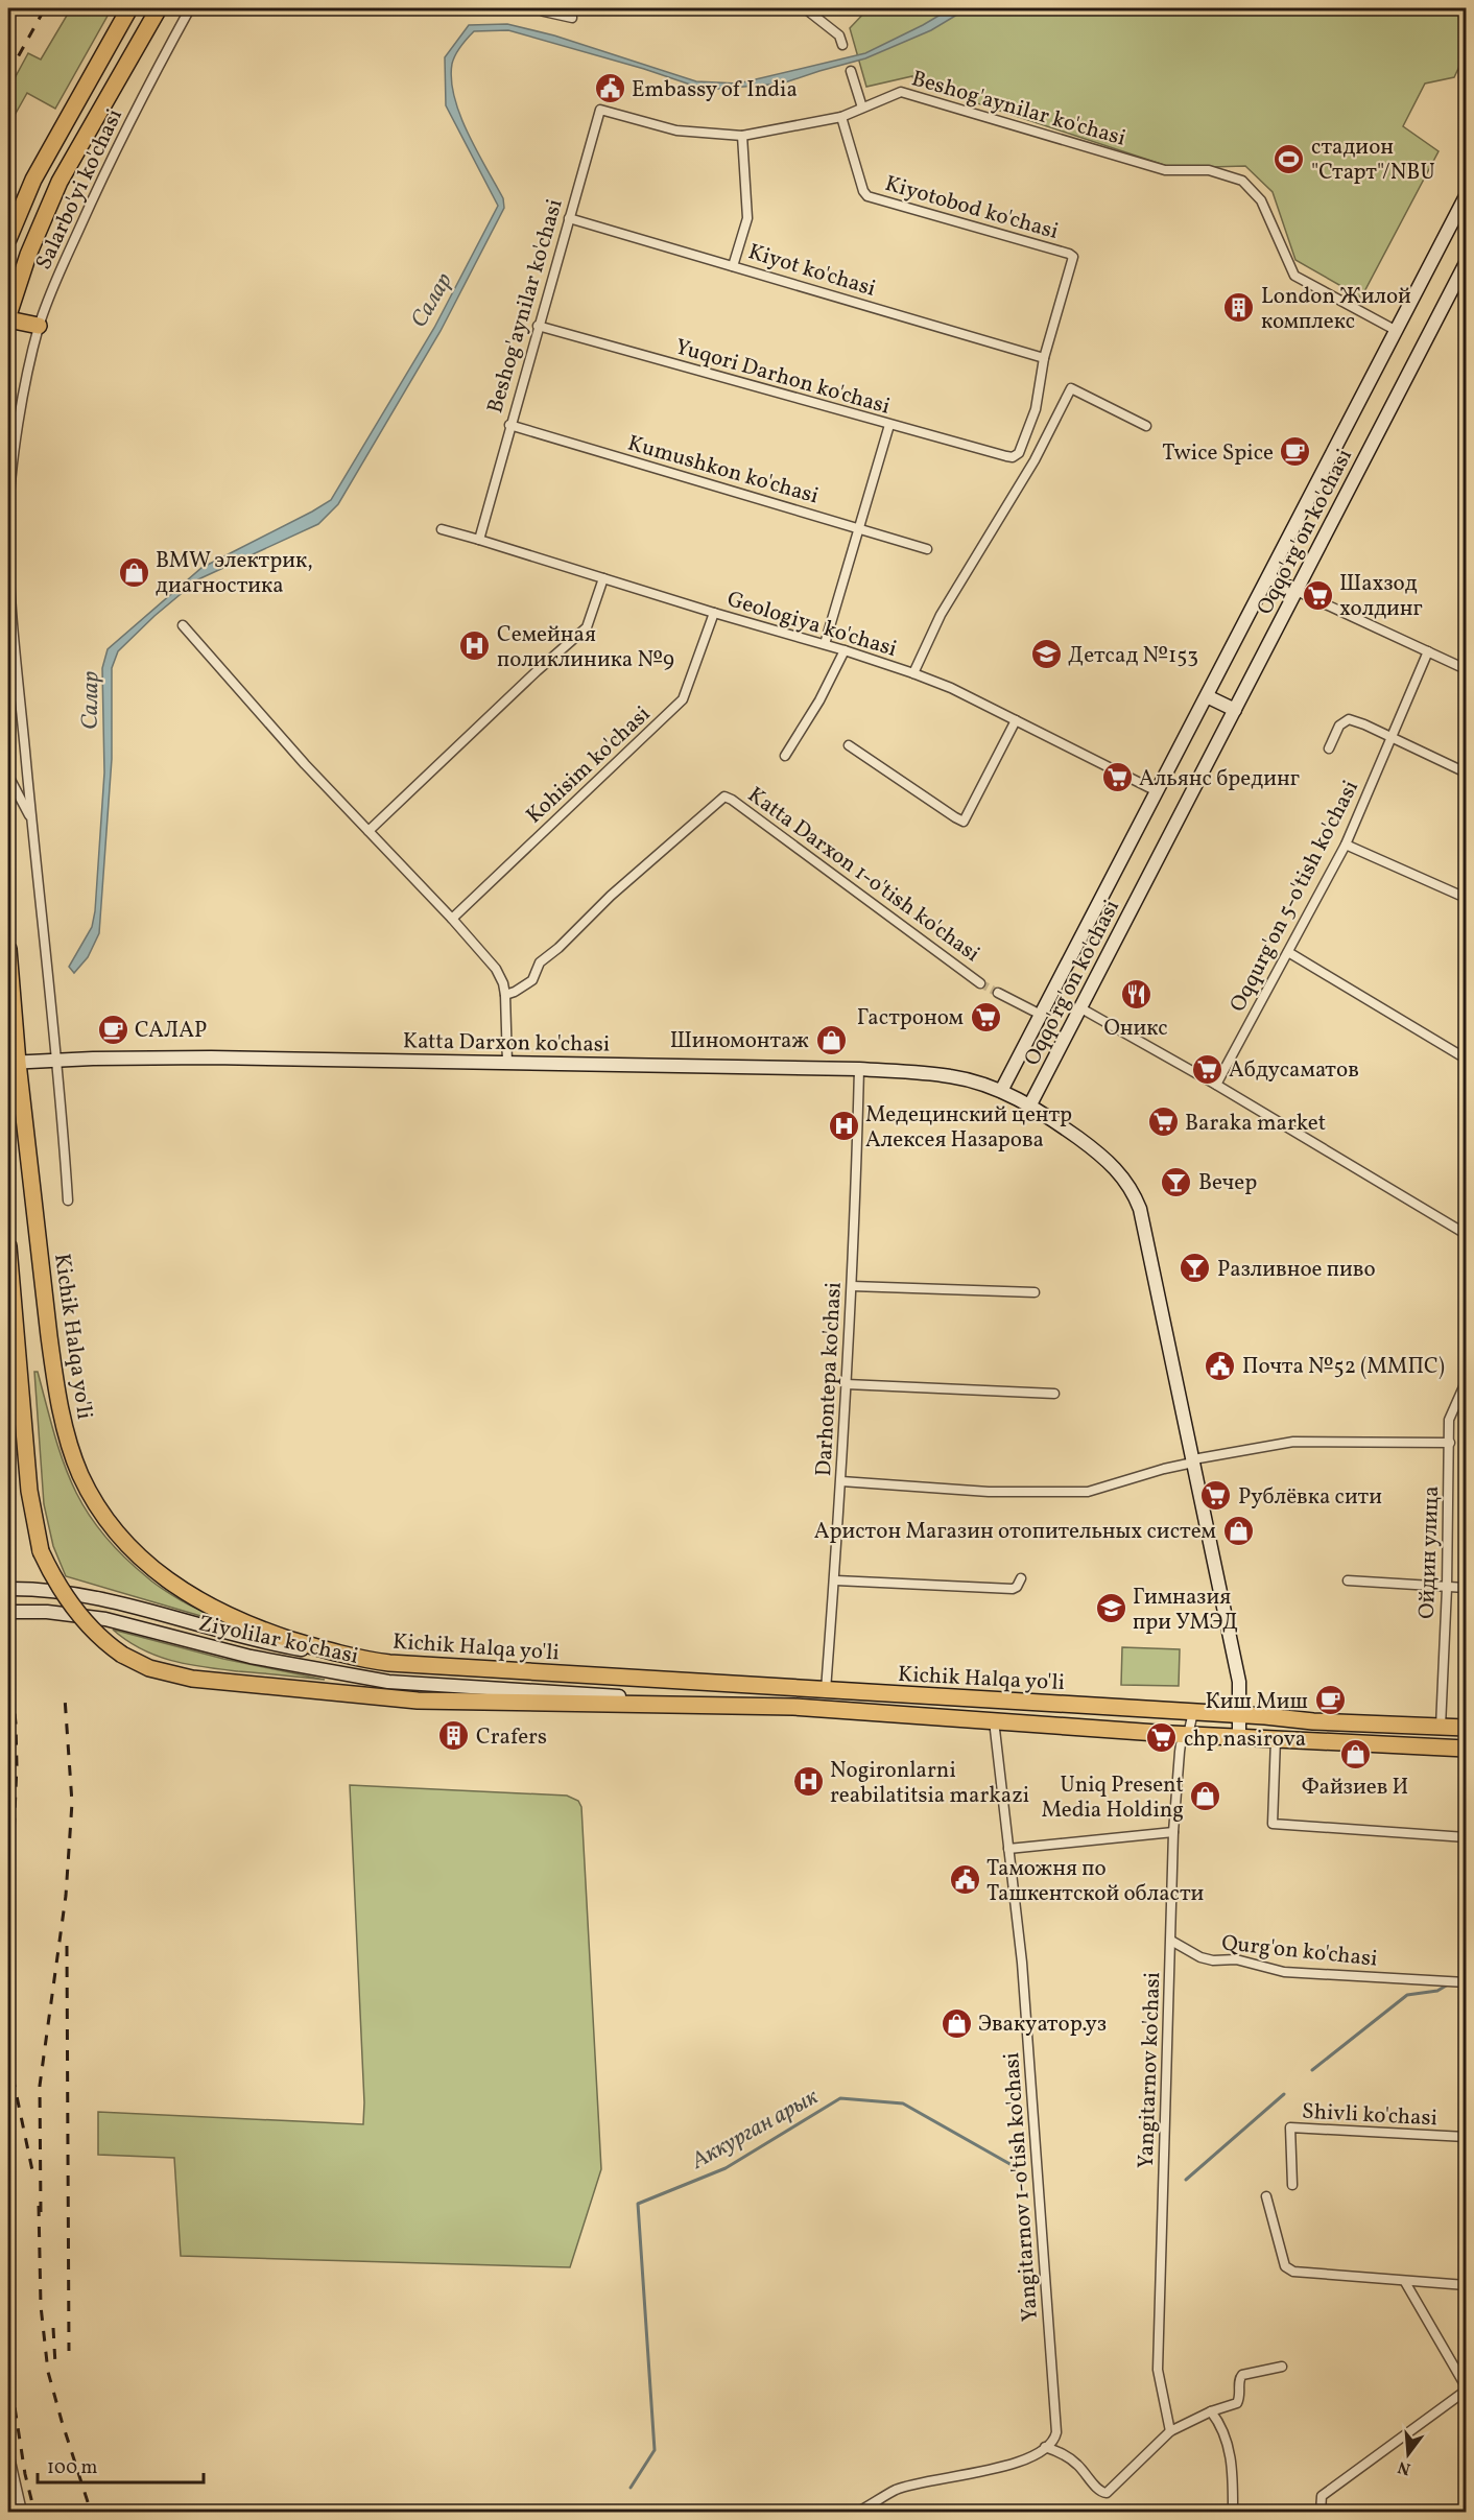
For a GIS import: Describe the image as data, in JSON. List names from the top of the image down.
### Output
{
  "streets": {
    "highway": ["Kichik Halqa yo'li"],
    "main road": ["Oqqo'rg'on ko'chasi", "Katta Darxon ko'chasi", "Ziyolilar ko'chasi"],
    "street": [
      "Beshog'aynilar ko'chasi",
      "Salarbo'yi ko'chasi",
      "Kiyotobod ko'chasi",
      "Kiyot ko'chasi",
      "Yuqori Darhon ko'chasi",
      "Kumushkon ko'chasi",
      "Geologiya ko'chasi",
      "Kohisim ko'chasi",
      "Katta Darxon 1-o'tish ko'chasi",
      "Oqqurg'on 5-o'tish ko'chasi",
      "Darhontepa ko'chasi",
      "Ойдин улица",
      "Qurg'on ko'chasi",
      "Yangitarnov ko'chasi",
      "Shivli ko'chasi",
      "Yangitarnov 1-o'tish ko'chasi"
    ]
  },
  "crossings": [
    ["Beshog'aynilar ko'chasi", "Kiyotobod ko'chasi"],
    ["Beshog'aynilar ko'chasi", "Kiyot ko'chasi"],
    ["Beshog'aynilar ko'chasi", "Yuqori Darhon ko'chasi"],
    ["Beshog'aynilar ko'chasi", "Kumushkon ko'chasi"],
    ["Beshog'aynilar ko'chasi", "Oqqo'rg'on ko'chasi"],
    ["Beshog'aynilar ko'chasi", "Geologiya ko'chasi"],
    ["Salarbo'yi ko'chasi", "Katta Darxon ko'chasi"],
    ["Kiyotobod ko'chasi", "Kiyot ko'chasi"],
    ["Kiyotobod ko'chasi", "Yuqori Darhon ko'chasi"],
    ["Kiyot ko'chasi", "Yuqori Darhon ko'chasi"],
    ["Oqqo'rg'on ko'chasi", "Geologiya ko'chasi"],
    ["Oqqo'rg'on ko'chasi", "Katta Darxon ko'chasi"],
    ["Geologiya ko'chasi", "Kohisim ko'chasi"],
    ["Katta Darxon ko'chasi", "Kichik Halqa yo'li"],
    ["Katta Darxon ko'chasi", "Darhontepa ko'chasi"],
    ["Kichik Halqa yo'li", "Darhontepa ko'chasi"],
    ["Kichik Halqa yo'li", "Ойдин улица"],
    ["Kichik Halqa yo'li", "Ziyolilar ko'chasi"],
    ["Kichik Halqa yo'li", "Yangitarnov ko'chasi"],
    ["Kichik Halqa yo'li", "Yangitarnov 1-o'tish ko'chasi"],
    ["Qurg'on ko'chasi", "Yangitarnov ko'chasi"]
  ],
  "water": ["Салар", "Аккурган арык"],
  "places": {
    "public building": ["Embassy of India", "Почта №52 (ММПС)", "Таможня по Ташкентской области"],
    "sports": ["стадион \"Старт\"/NBU"],
    "building": ["London Жилой комплекс", "Crafers"],
    "cafe": ["Twice Spice", "САЛАР", "Киш Миш"],
    "shop": [
      "BMW электрик, диагностика",
      "Шиномонтаж",
      "Аристон Магазин отопительных систем",
      "Файзиев И",
      "Uniq Present Media Holding",
      "Эвакуатор.уз"
    ],
    "supermarket": [
      "Шахзод холдинг",
      "Альянс брединг",
      "Гастроном",
      "Абдусаматов",
      "Baraka market",
      "Рублёвка сити",
      "chp nasirova"
    ],
    "hospital": ["Семейная поликлиника №9", "Медецинский центр Алексея Назарова", "Nogironlarni reabilatitsia markazi"],
    "school or university": ["Детсад №153", "Гимназия при УМЭД"],
    "restaurant": ["Оникс"],
    "bar": ["Вечер", "Разливное пиво"]
  },
  "scale_bar": "100 m",
  "north": "bottom"
}
